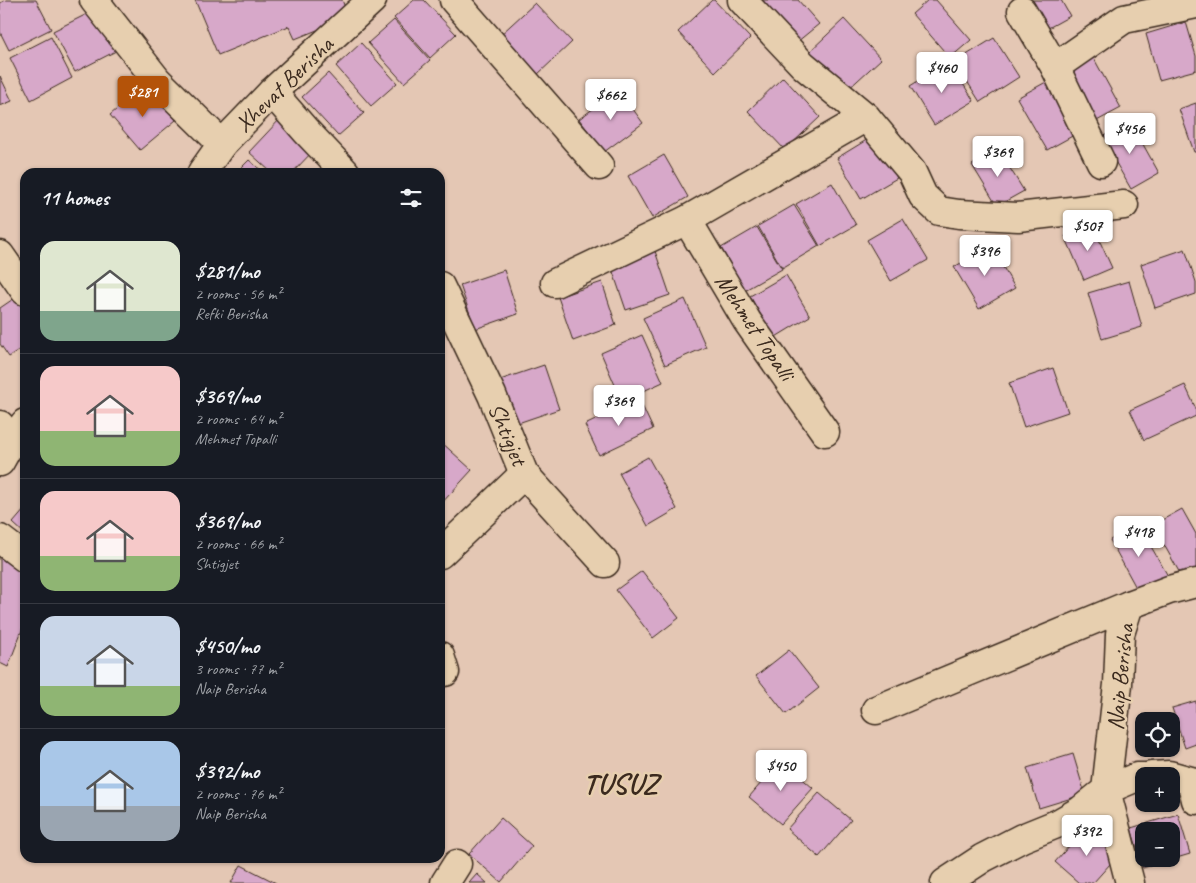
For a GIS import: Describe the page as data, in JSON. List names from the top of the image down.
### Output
{
  "streets": {
    "street": [
      "Xhevat Berisha",
      "Mehmet Topalli",
      "Shtigjet",
      "Naip Berisha"
    ]
  },
  "districts": ["TUSUZ"],
  "page": {
    "price": [
      "$460",
      "$281",
      "$662",
      "$456",
      "$369",
      "$507",
      "$396",
      "$369",
      "$418",
      "$450",
      "$392"
    ],
    "heading": "11 homes",
    "list": [
      {
        "name": "$281/mo",
        "note": "2 rooms · 56 m² · Refki Berisha"
      },
      {
        "name": "$369/mo",
        "note": "2 rooms · 64 m² · Mehmet Topalli"
      },
      {
        "name": "$369/mo",
        "note": "2 rooms · 66 m² · Shtigjet"
      },
      {
        "name": "$450/mo",
        "note": "3 rooms · 77 m² · Naip Berisha"
      },
      {
        "name": "$392/mo",
        "note": "2 rooms · 76 m² · Naip Berisha"
      }
    ],
    "map_buttons": ["+", "−"]
  }
}
